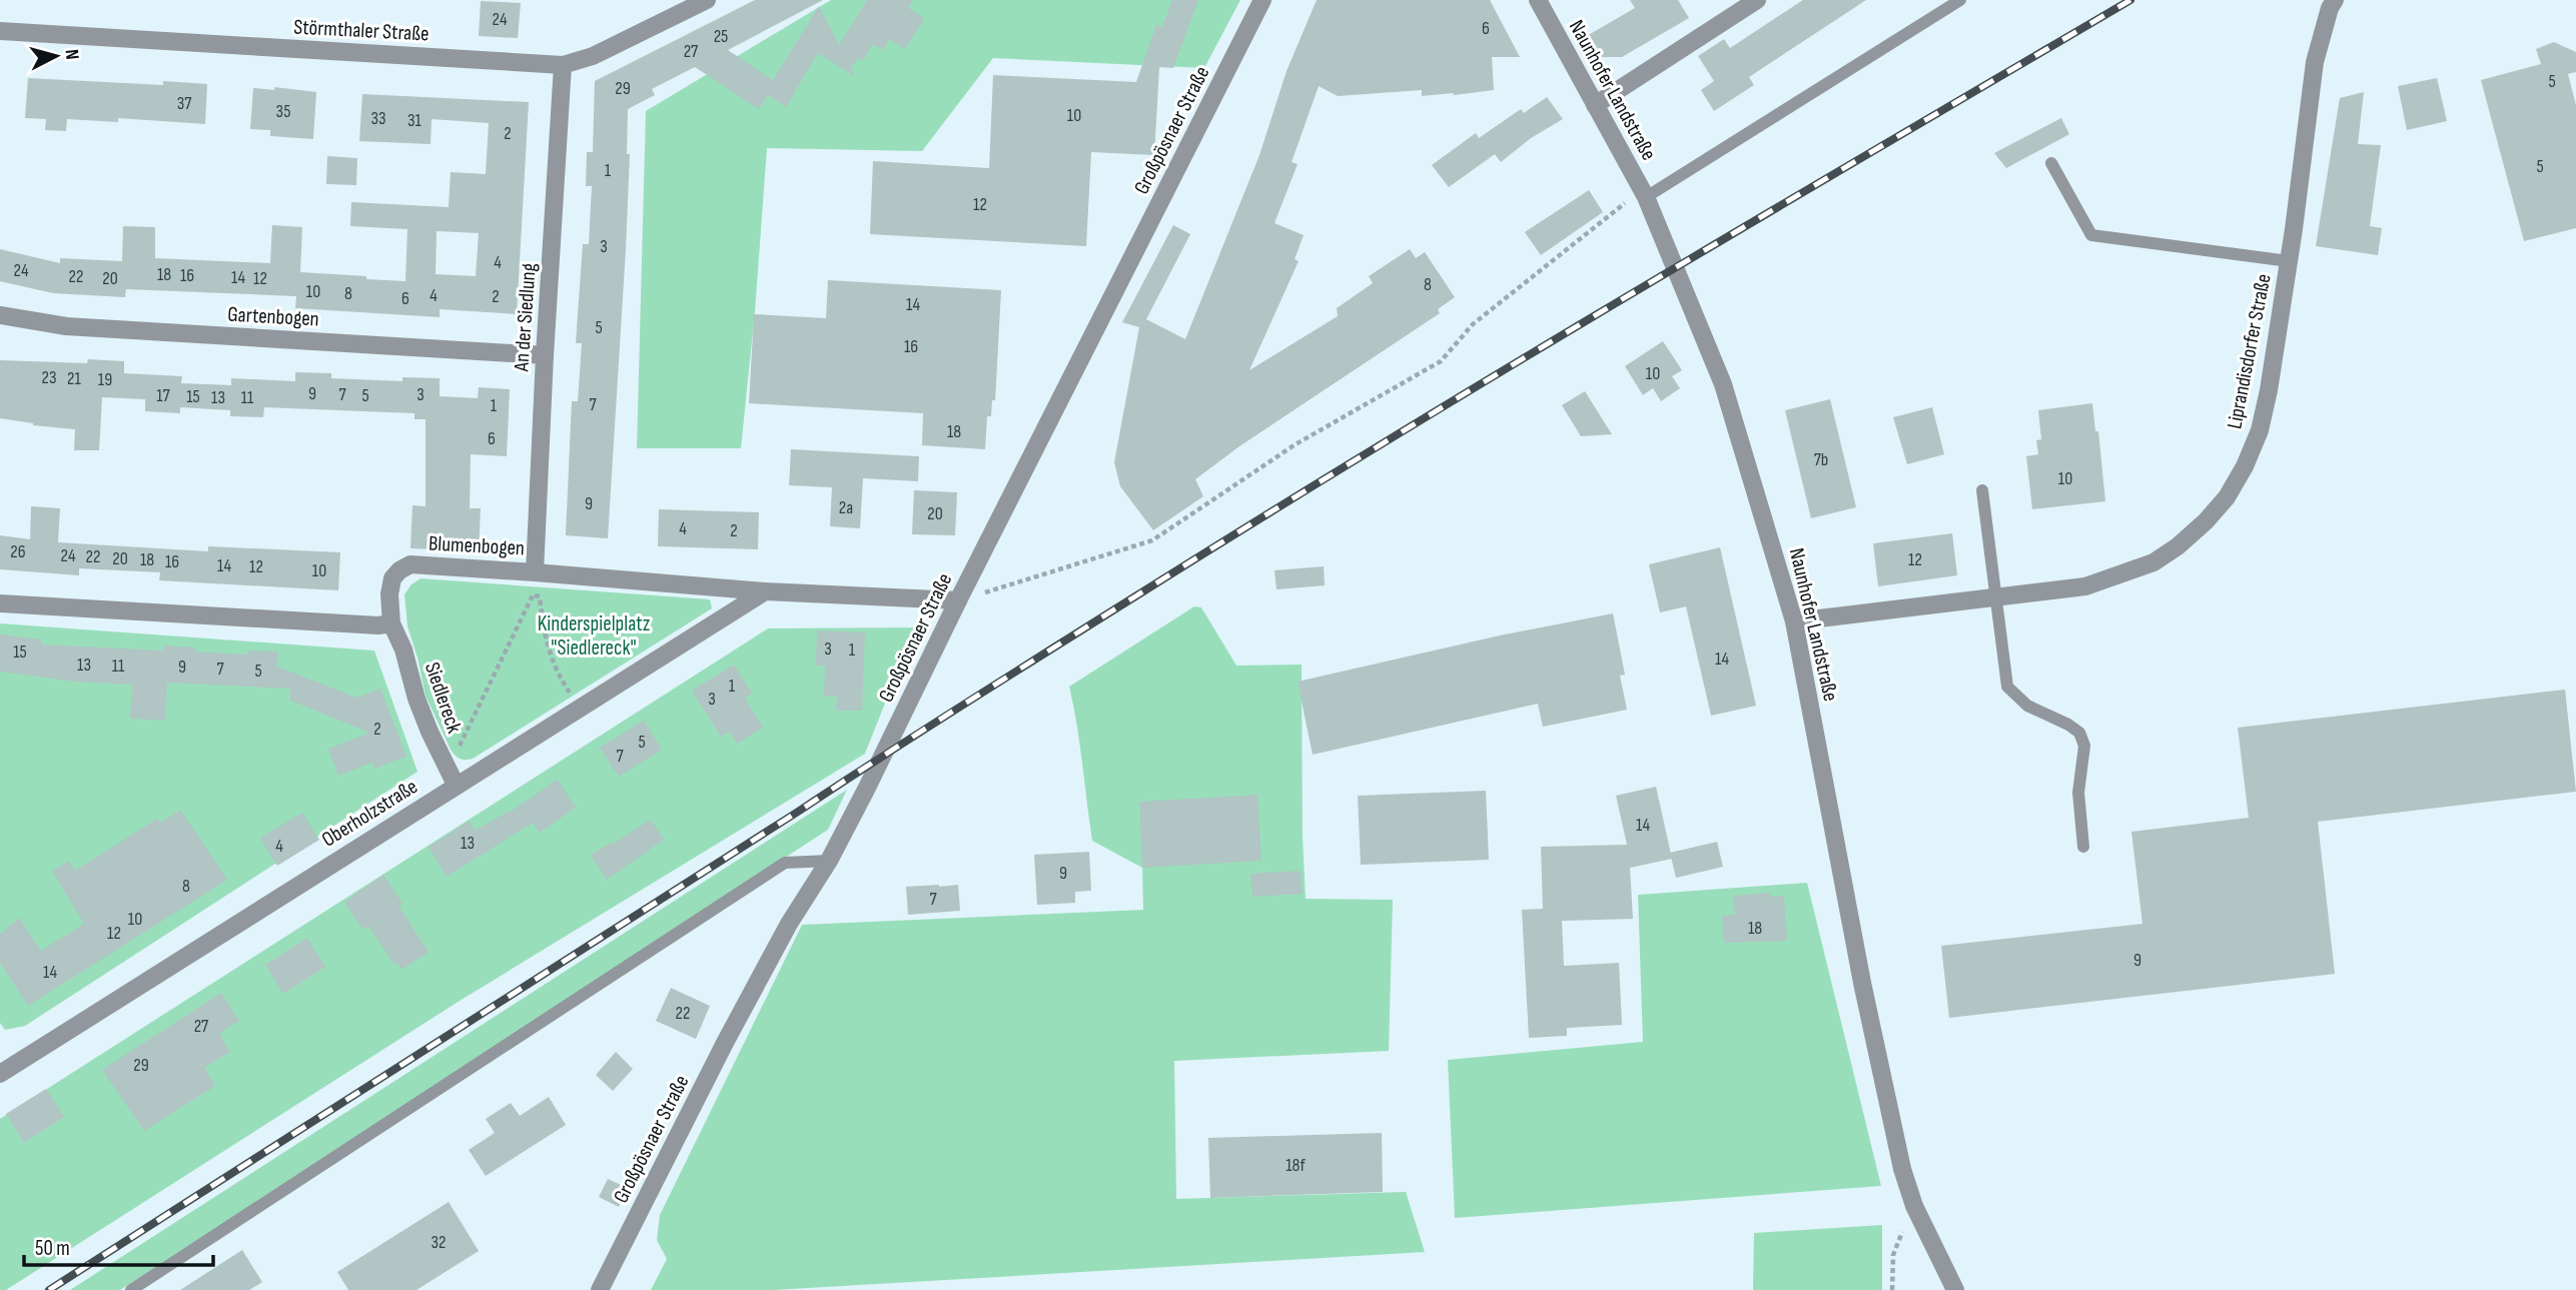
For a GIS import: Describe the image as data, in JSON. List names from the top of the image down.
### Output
{
  "streets": {
    "street": [
      "Störmthaler Straße",
      "Naunhofer Landstraße",
      "Großpösnaer Straße",
      "Gartenbogen",
      "An der Siedlung",
      "Liprandisdorfer Straße",
      "Blumenbogen",
      "Siedlereck",
      "Oberholzstraße"
    ]
  },
  "crossings": [
    ["Störmthaler Straße", "An der Siedlung"],
    ["Naunhofer Landstraße", "Liprandisdorfer Straße"],
    ["Großpösnaer Straße", "Blumenbogen"],
    ["Gartenbogen", "An der Siedlung"],
    ["An der Siedlung", "Blumenbogen"],
    ["Blumenbogen", "Siedlereck"],
    ["Blumenbogen", "Oberholzstraße"],
    ["Siedlereck", "Oberholzstraße"]
  ],
  "parks": ["Kinderspielplatz \"Siedlereck\""],
  "house_numbers": [
    "24",
    "6",
    "25",
    "27",
    "5",
    "29",
    "37",
    "35",
    "10",
    "33",
    "31",
    "2",
    "5",
    "1",
    "12",
    "3",
    "4",
    "24",
    "18",
    "16",
    "22",
    "14",
    "20",
    "12",
    "8",
    "10",
    "8",
    "4",
    "2",
    "6",
    "14",
    "5",
    "16",
    "10",
    "23",
    "21",
    "19",
    "9",
    "7",
    "3",
    "17",
    "5",
    "15",
    "13",
    "11",
    "7",
    "1",
    "18",
    "6",
    "7b",
    "10",
    "9",
    "2a",
    "20",
    "4",
    "2",
    "26",
    "24",
    "22",
    "20",
    "18",
    "12",
    "16",
    "14",
    "12",
    "10",
    "3",
    "1",
    "15",
    "14",
    "13",
    "11",
    "9",
    "7",
    "5",
    "1",
    "3",
    "2",
    "5",
    "7",
    "14",
    "13",
    "4",
    "9",
    "8",
    "7",
    "10",
    "18",
    "12",
    "9",
    "14",
    "22",
    "27",
    "29",
    "18f",
    "32"
  ],
  "scale_bar": "50 m",
  "north": "right"
}
